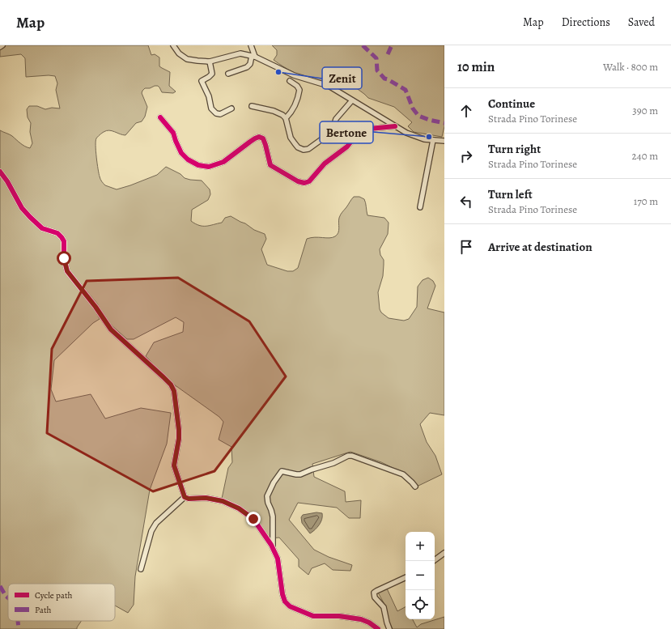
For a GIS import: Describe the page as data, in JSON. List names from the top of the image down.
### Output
{
  "places": ["Zenit", "Bertone"],
  "legend": ["Cycle path", "Path"],
  "page": {
    "header": "Map",
    "nav": ["Map", "Directions", "Saved"],
    "heading": ["10 min", "Walk · 800 m"],
    "list": [
      ["Continue", "Strada Pino Torinese", "390 m"],
      ["Turn right", "Strada Pino Torinese", "240 m"],
      ["Turn left", "Strada Pino Torinese", "170 m"],
      "Arrive at destination"
    ],
    "map_buttons": ["+", "−"]
  }
}
